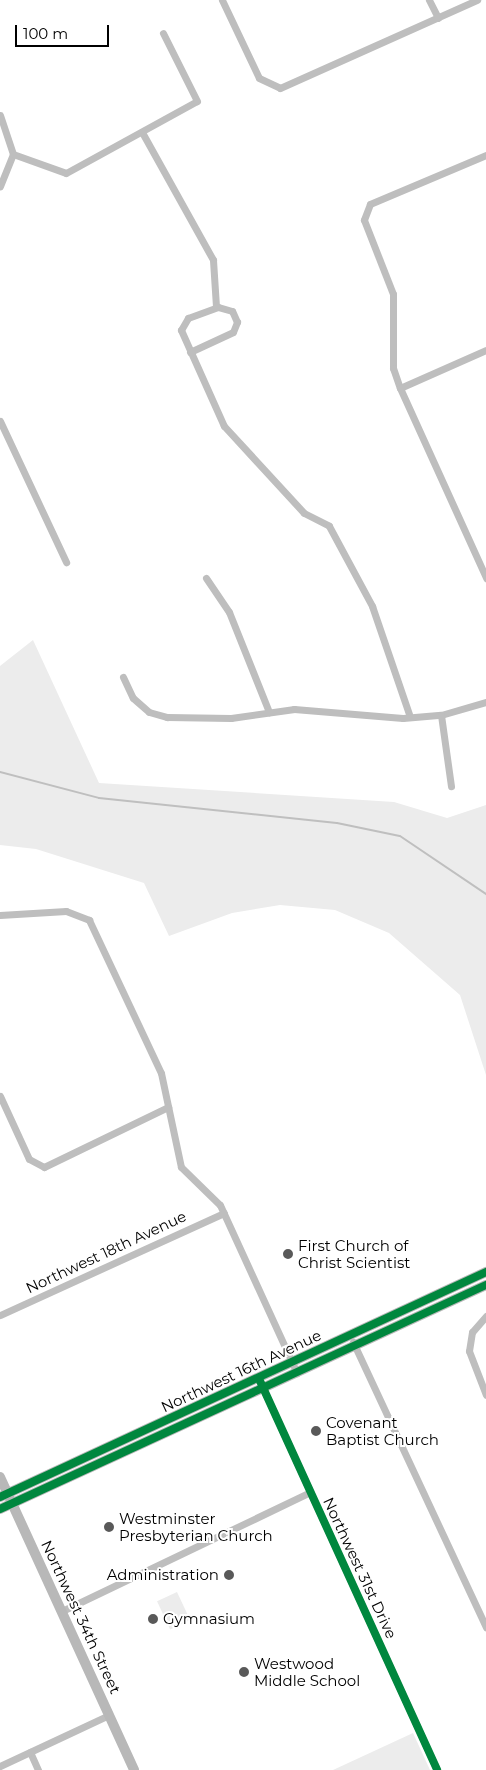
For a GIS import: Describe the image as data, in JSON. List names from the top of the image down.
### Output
{
  "streets": {
    "main road": ["Northwest 16th Avenue", "Northwest 34th Street"],
    "street": ["Northwest 18th Avenue", "Northwest 31st Drive"]
  },
  "crossings": [
    ["Northwest 16th Avenue", "Northwest 31st Drive"],
    ["Northwest 16th Avenue", "Northwest 34th Street"]
  ],
  "places": [
    "First Church of Christ Scientist",
    "Covenant Baptist Church",
    "Westminster Presbyterian Church",
    "Administration",
    "Gymnasium",
    "Westwood Middle School"
  ],
  "scale_bar": "100 m"
}
